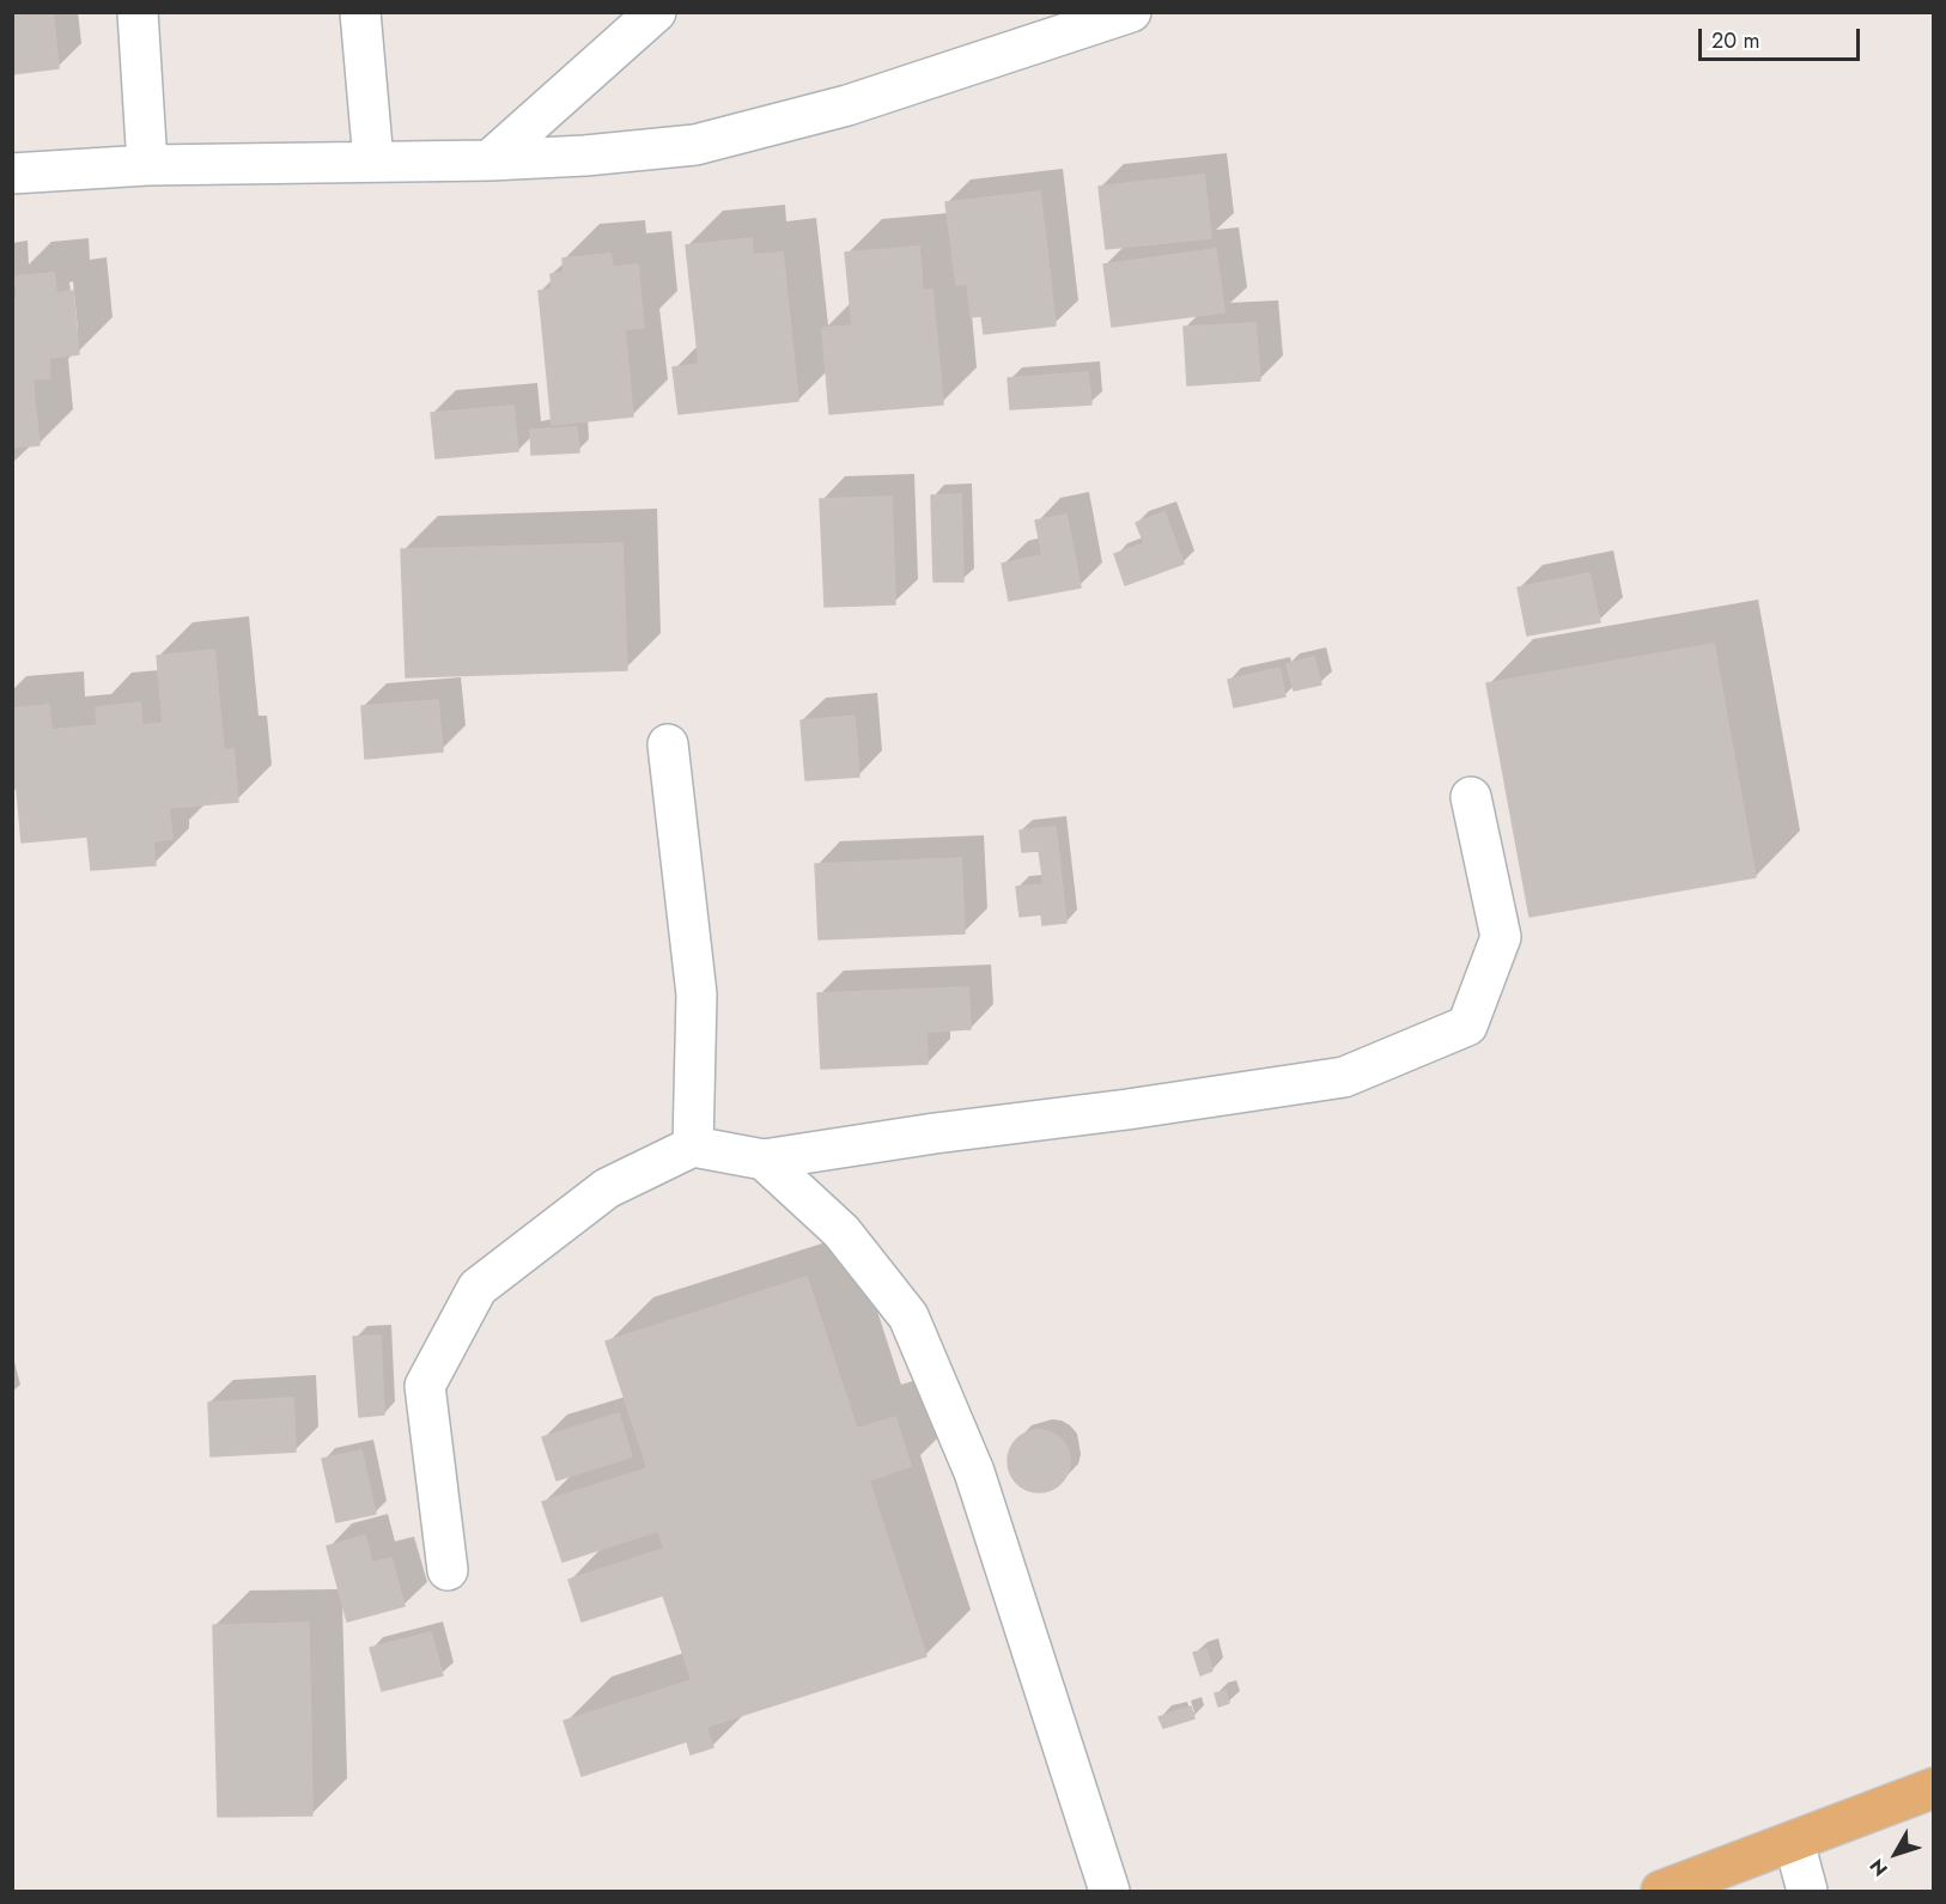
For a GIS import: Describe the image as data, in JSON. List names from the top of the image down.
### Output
{
  "scale_bar": "20 m",
  "north": "bottom left"
}
